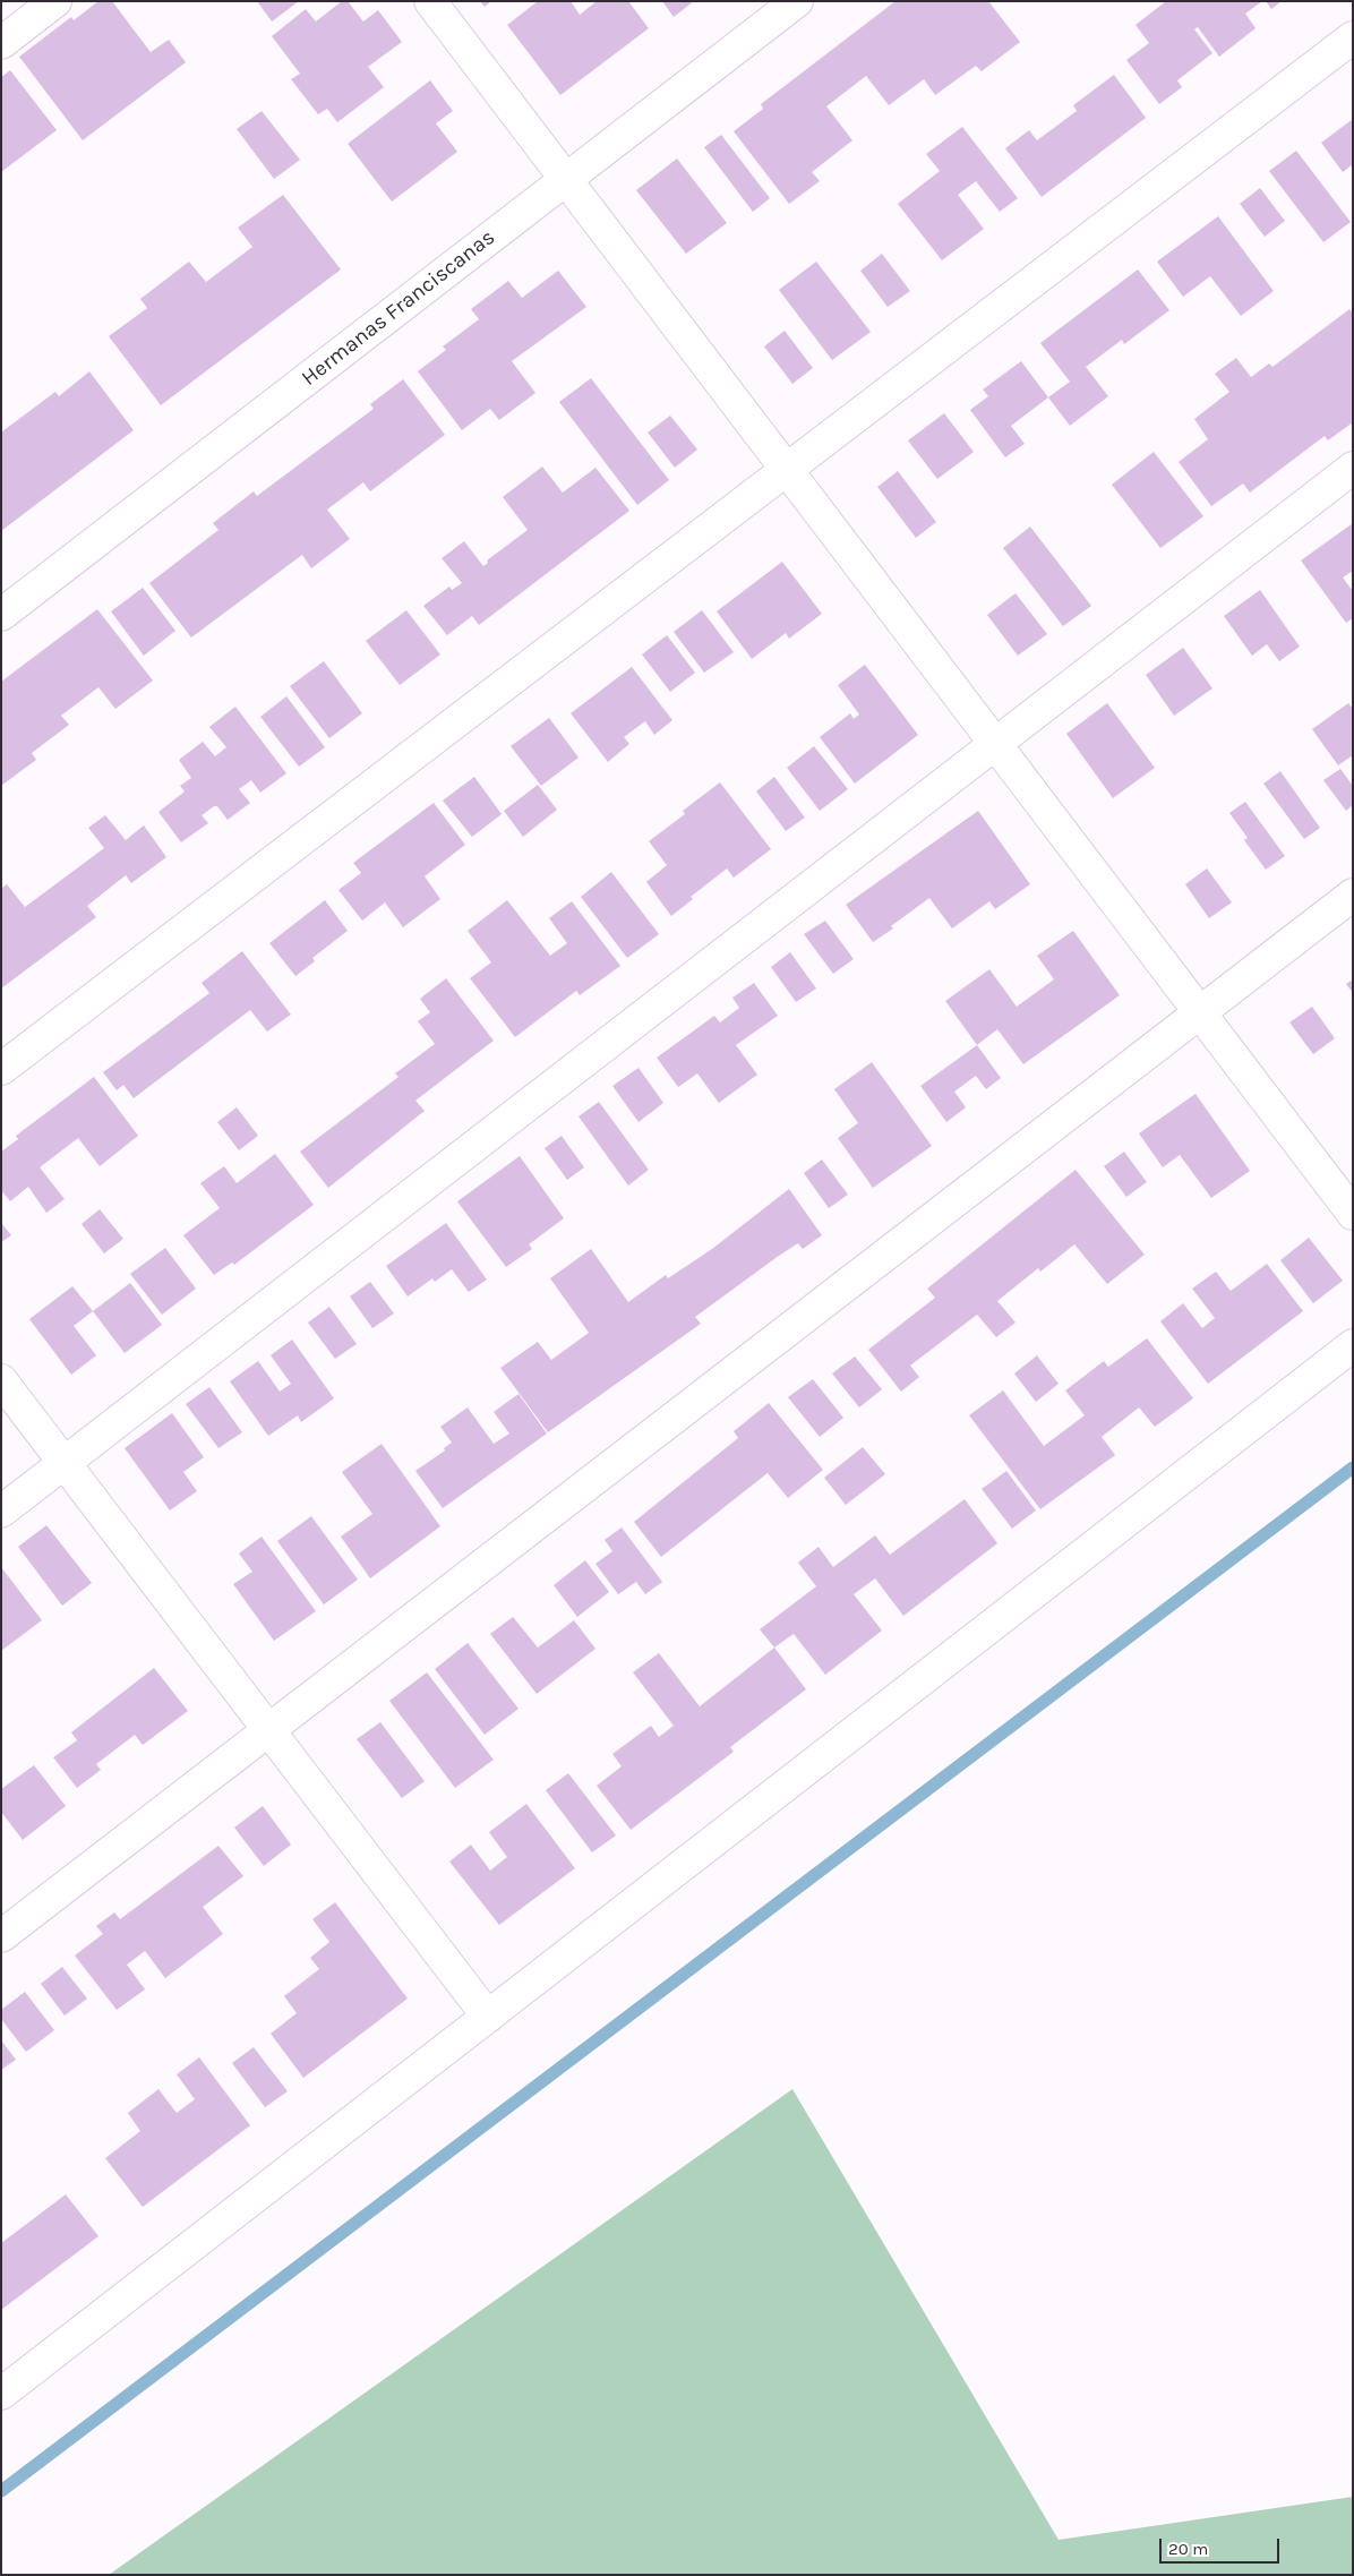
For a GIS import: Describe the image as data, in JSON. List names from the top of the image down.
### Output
{
  "streets": {
    "street": ["Hermanas Franciscanas"]
  },
  "scale_bar": "20 m"
}
